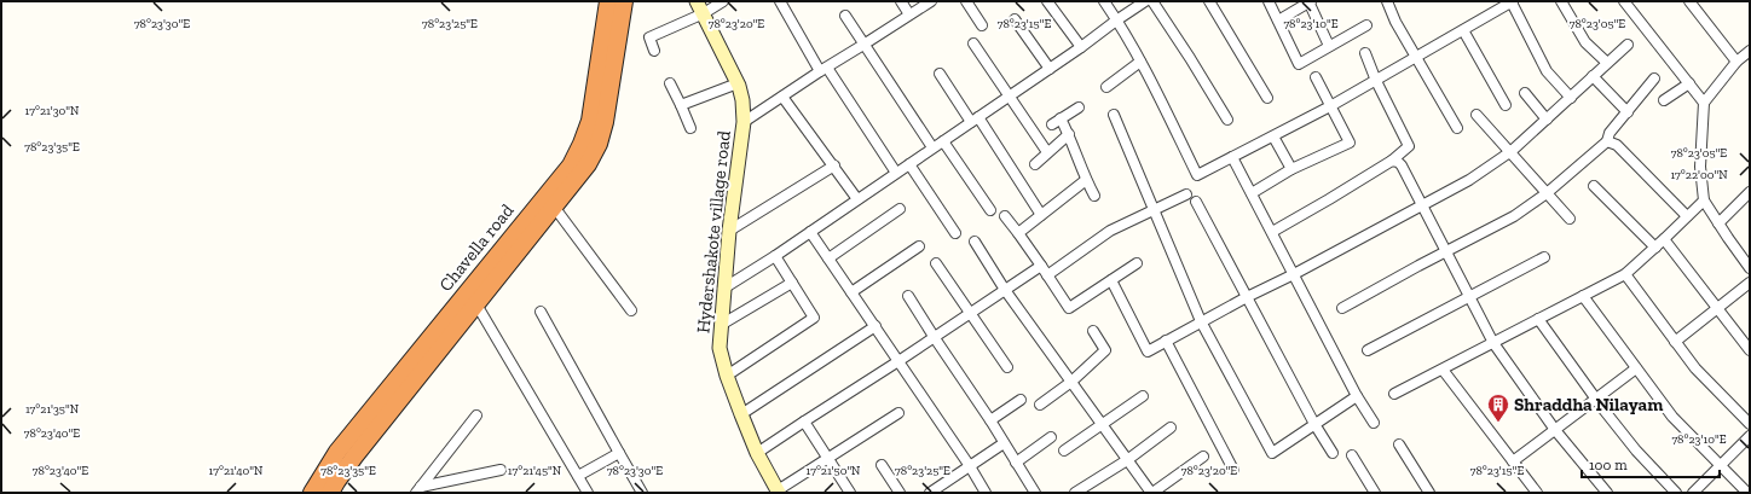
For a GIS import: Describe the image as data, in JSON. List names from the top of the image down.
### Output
{
  "streets": {
    "highway": ["Chavella road"],
    "street": ["Hydershakote village road"]
  },
  "places": {
    "building": ["Shraddha Nilayam"]
  },
  "scale_bar": "100 m",
  "coordinates": [
    "78°23'30\"E",
    "78°23'25\"E",
    "78°23'20\"E",
    "78°23'15\"E",
    "78°23'10\"E",
    "78°23'05\"E",
    "17°21'30\"N",
    "78°23'35\"E",
    "17°22'00\"N",
    "17°21'35\"N",
    "78°23'40\"E",
    "17°21'40\"N",
    "17°21'45\"N",
    "17°21'50\"N"
  ]
}
